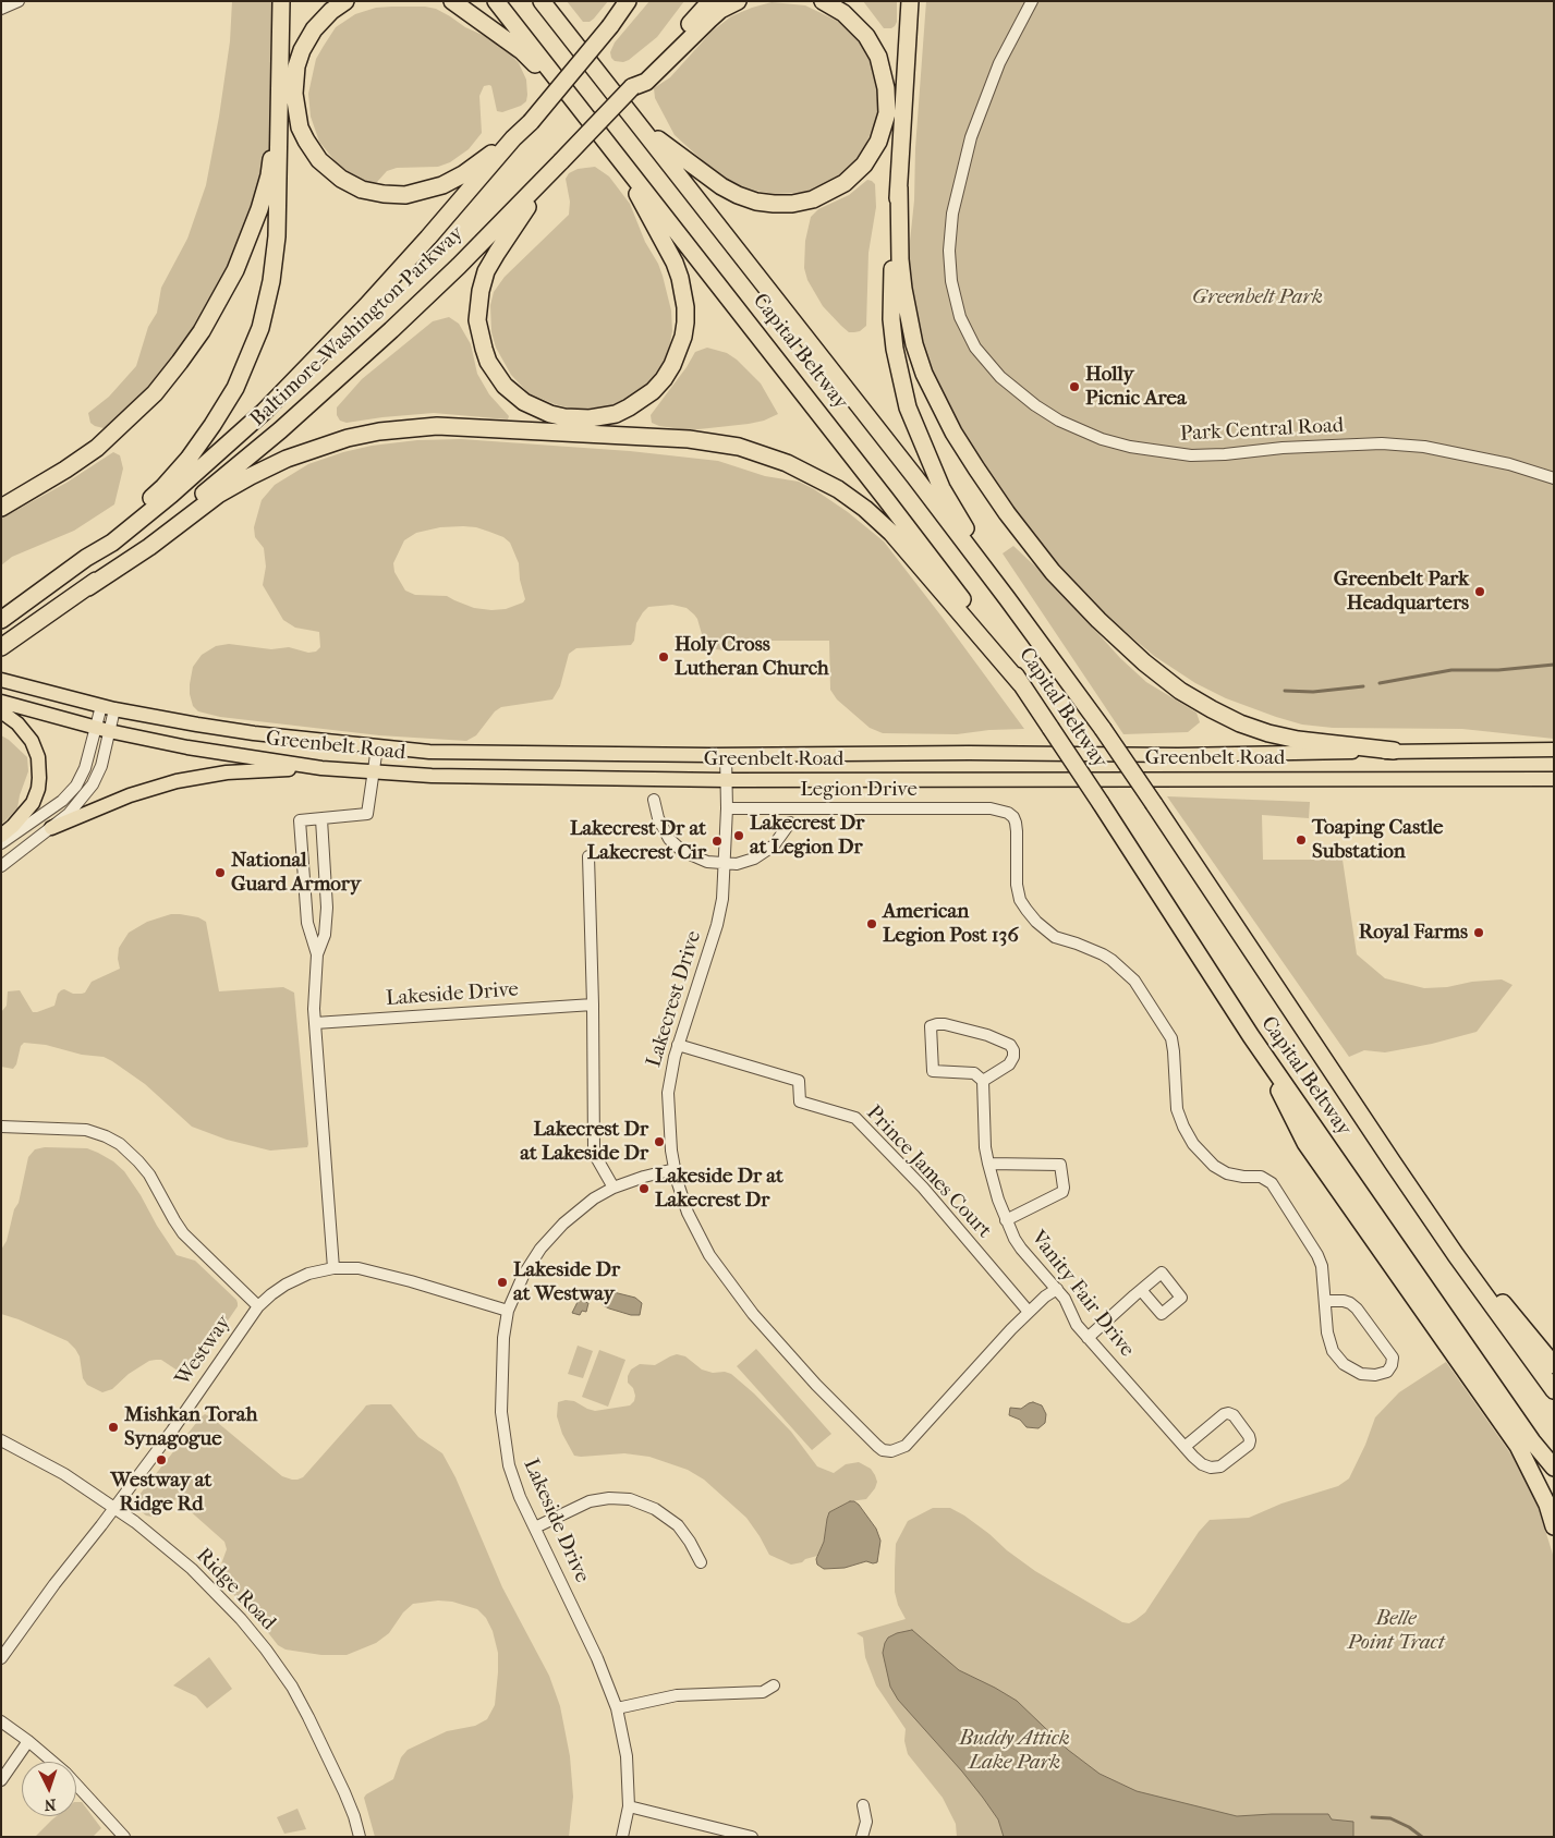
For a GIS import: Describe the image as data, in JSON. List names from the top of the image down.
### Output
{
  "streets": {
    "highway": ["Baltimore-Washington Parkway", "Capital Beltway"],
    "main road": ["Greenbelt Road"],
    "street": [
      "Park Central Road",
      "Legion Drive",
      "Lakeside Drive",
      "Lakecrest Drive",
      "Prince James Court",
      "Vanity Fair Drive",
      "Westway",
      "Ridge Road"
    ]
  },
  "crossings": [
    ["Greenbelt Road", "Lakecrest Drive"],
    ["Legion Drive", "Lakecrest Drive"],
    ["Lakeside Drive", "Lakecrest Drive"],
    ["Lakeside Drive", "Westway"],
    ["Lakecrest Drive", "Prince James Court"],
    ["Westway", "Ridge Road"]
  ],
  "parks": ["Greenbelt Park", "Belle Point Tract", "Buddy Attick Lake Park"],
  "places": [
    "Holly Picnic Area",
    "Greenbelt Park Headquarters",
    "Holy Cross Lutheran Church",
    "Lakecrest Dr at Legion Dr",
    "Toaping Castle Substation",
    "Lakecrest Dr at Lakecrest Cir",
    "National Guard Armory",
    "American Legion Post 136",
    "Royal Farms",
    "Lakecrest Dr at Lakeside Dr",
    "Lakeside Dr at Lakecrest Dr",
    "Lakeside Dr at Westway",
    "Mishkan Torah Synagogue",
    "Westway at Ridge Rd"
  ],
  "north": "bottom"
}
